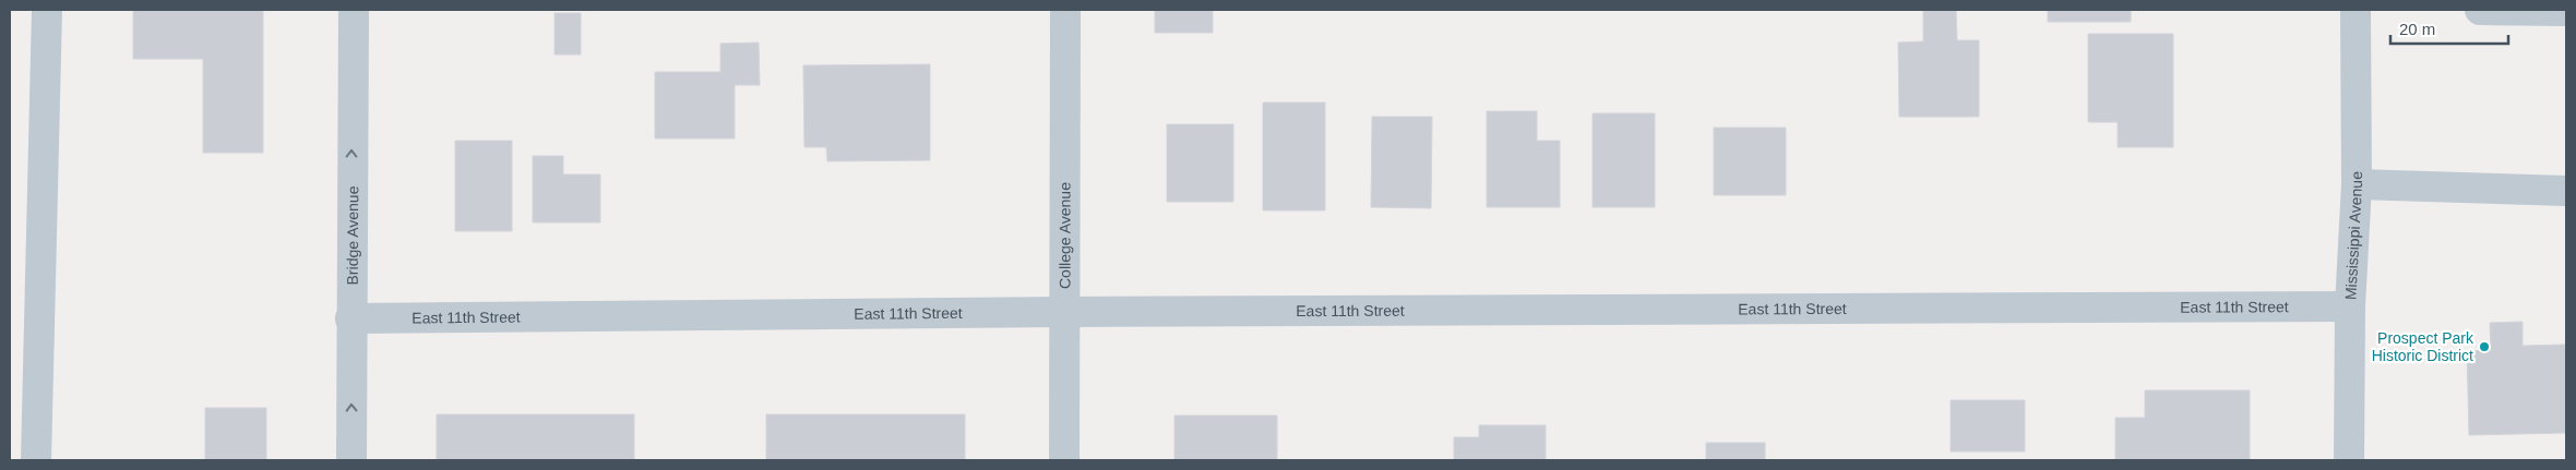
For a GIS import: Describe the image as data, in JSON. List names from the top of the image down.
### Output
{
  "streets": {
    "street": [
      "Bridge Avenue",
      "College Avenue",
      "Mississippi Avenue",
      "East 11th Street"
    ]
  },
  "crossings": [
    ["Bridge Avenue", "East 11th Street"],
    ["College Avenue", "East 11th Street"],
    ["Mississippi Avenue", "East 11th Street"]
  ],
  "one_way": ["Bridge Avenue"],
  "places": ["Prospect Park Historic District"],
  "scale_bar": "20 m"
}
